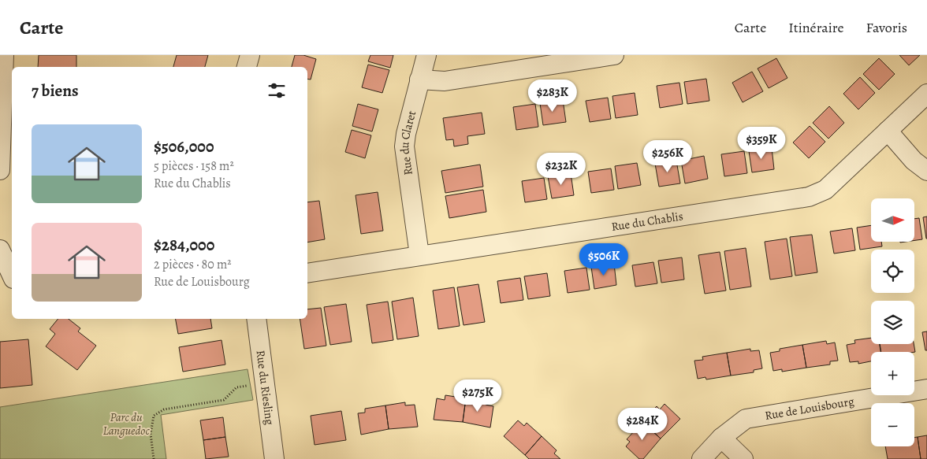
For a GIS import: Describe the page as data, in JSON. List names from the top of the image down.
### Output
{
  "streets": {
    "street": [
      "Rue du Claret",
      "Rue du Chablis",
      "Rue du Riesling",
      "Rue de Louisbourg"
    ]
  },
  "crossings": [
    ["Rue du Claret", "Rue du Chablis"]
  ],
  "parks": ["Parc du Languedoc"],
  "north": "right",
  "page": {
    "header": "Carte",
    "nav": ["Carte", "Itinéraire", "Favoris"],
    "heading": "7 biens",
    "price": [
      "$283K",
      "$359K",
      "$256K",
      "$232K",
      "$506K",
      "$275K",
      "$284K"
    ],
    "list": [
      {
        "name": "$506,000",
        "note": "5 pièces · 158 m² · Rue du Chablis"
      },
      {
        "name": "$284,000",
        "note": "2 pièces · 80 m² · Rue de Louisbourg"
      }
    ],
    "map_buttons": ["+", "−"]
  }
}
